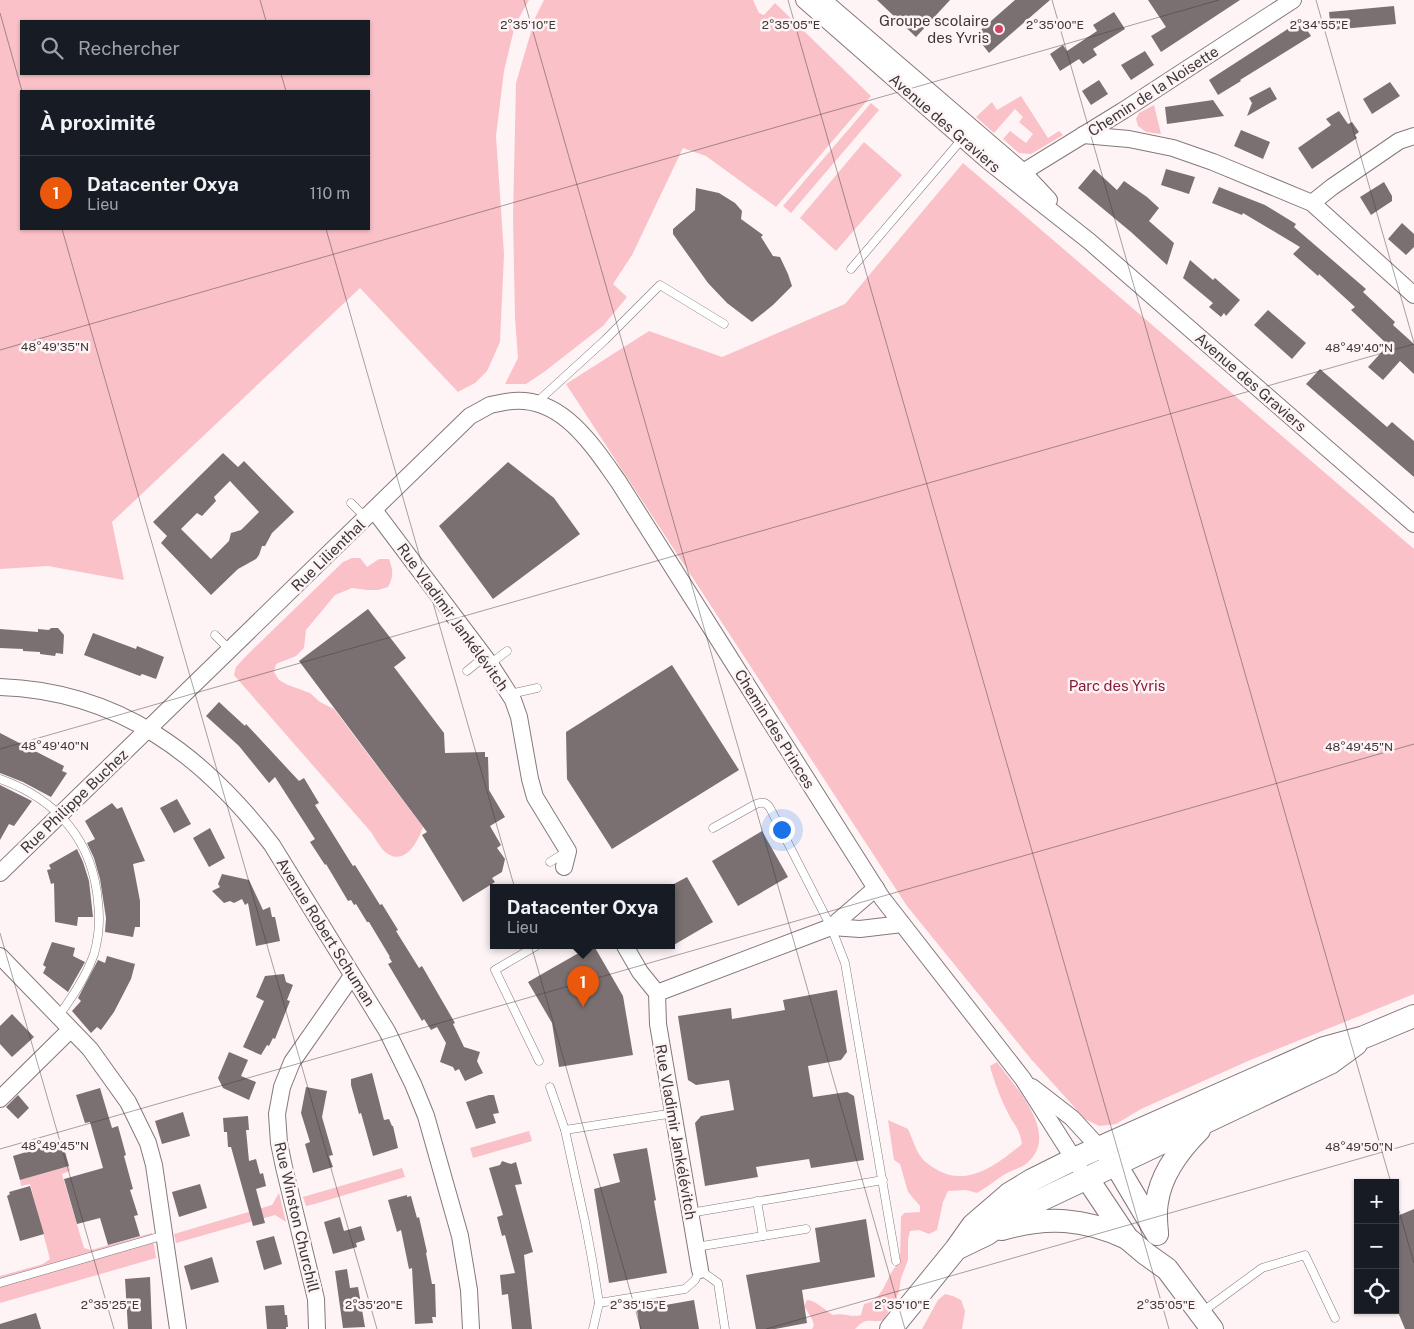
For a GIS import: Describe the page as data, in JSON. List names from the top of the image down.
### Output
{
  "streets": {
    "street": [
      "Chemin de la Noisette",
      "Avenue des Graviers",
      "Rue Lilienthal",
      "Rue Vladimir Jankélévitch",
      "Chemin des Princes",
      "Rue Philippe Buchez",
      "Avenue Robert Schuman",
      "Rue Winston Churchill"
    ]
  },
  "crossings": [
    ["Chemin de la Noisette", "Avenue des Graviers"],
    ["Rue Lilienthal", "Rue Vladimir Jankélévitch"],
    ["Rue Lilienthal", "Chemin des Princes"],
    ["Rue Lilienthal", "Rue Philippe Buchez"],
    ["Rue Lilienthal", "Avenue Robert Schuman"],
    ["Rue Philippe Buchez", "Avenue Robert Schuman"],
    ["Avenue Robert Schuman", "Rue Winston Churchill"]
  ],
  "parks": ["Parc des Yvris"],
  "places": ["Groupe scolaire des Yvris"],
  "page": {
    "search": "Rechercher",
    "heading": "À proximité",
    "list": [
      {
        "mark": "1",
        "name": "Datacenter Oxya",
        "note": "Lieu",
        "value": "110 m"
      }
    ],
    "popup": ["Datacenter Oxya", "Lieu"],
    "pins": "1",
    "map_buttons": ["+", "−"]
  },
  "coordinates": [
    "2°35'10\"E",
    "2°35'05\"E",
    "2°35'00\"E",
    "2°34'55\"E",
    "48°49'35\"N",
    "48°49'40\"N",
    "48°49'45\"N",
    "48°49'50\"N",
    "2°35'25\"E",
    "2°35'20\"E",
    "2°35'15\"E"
  ]
}
